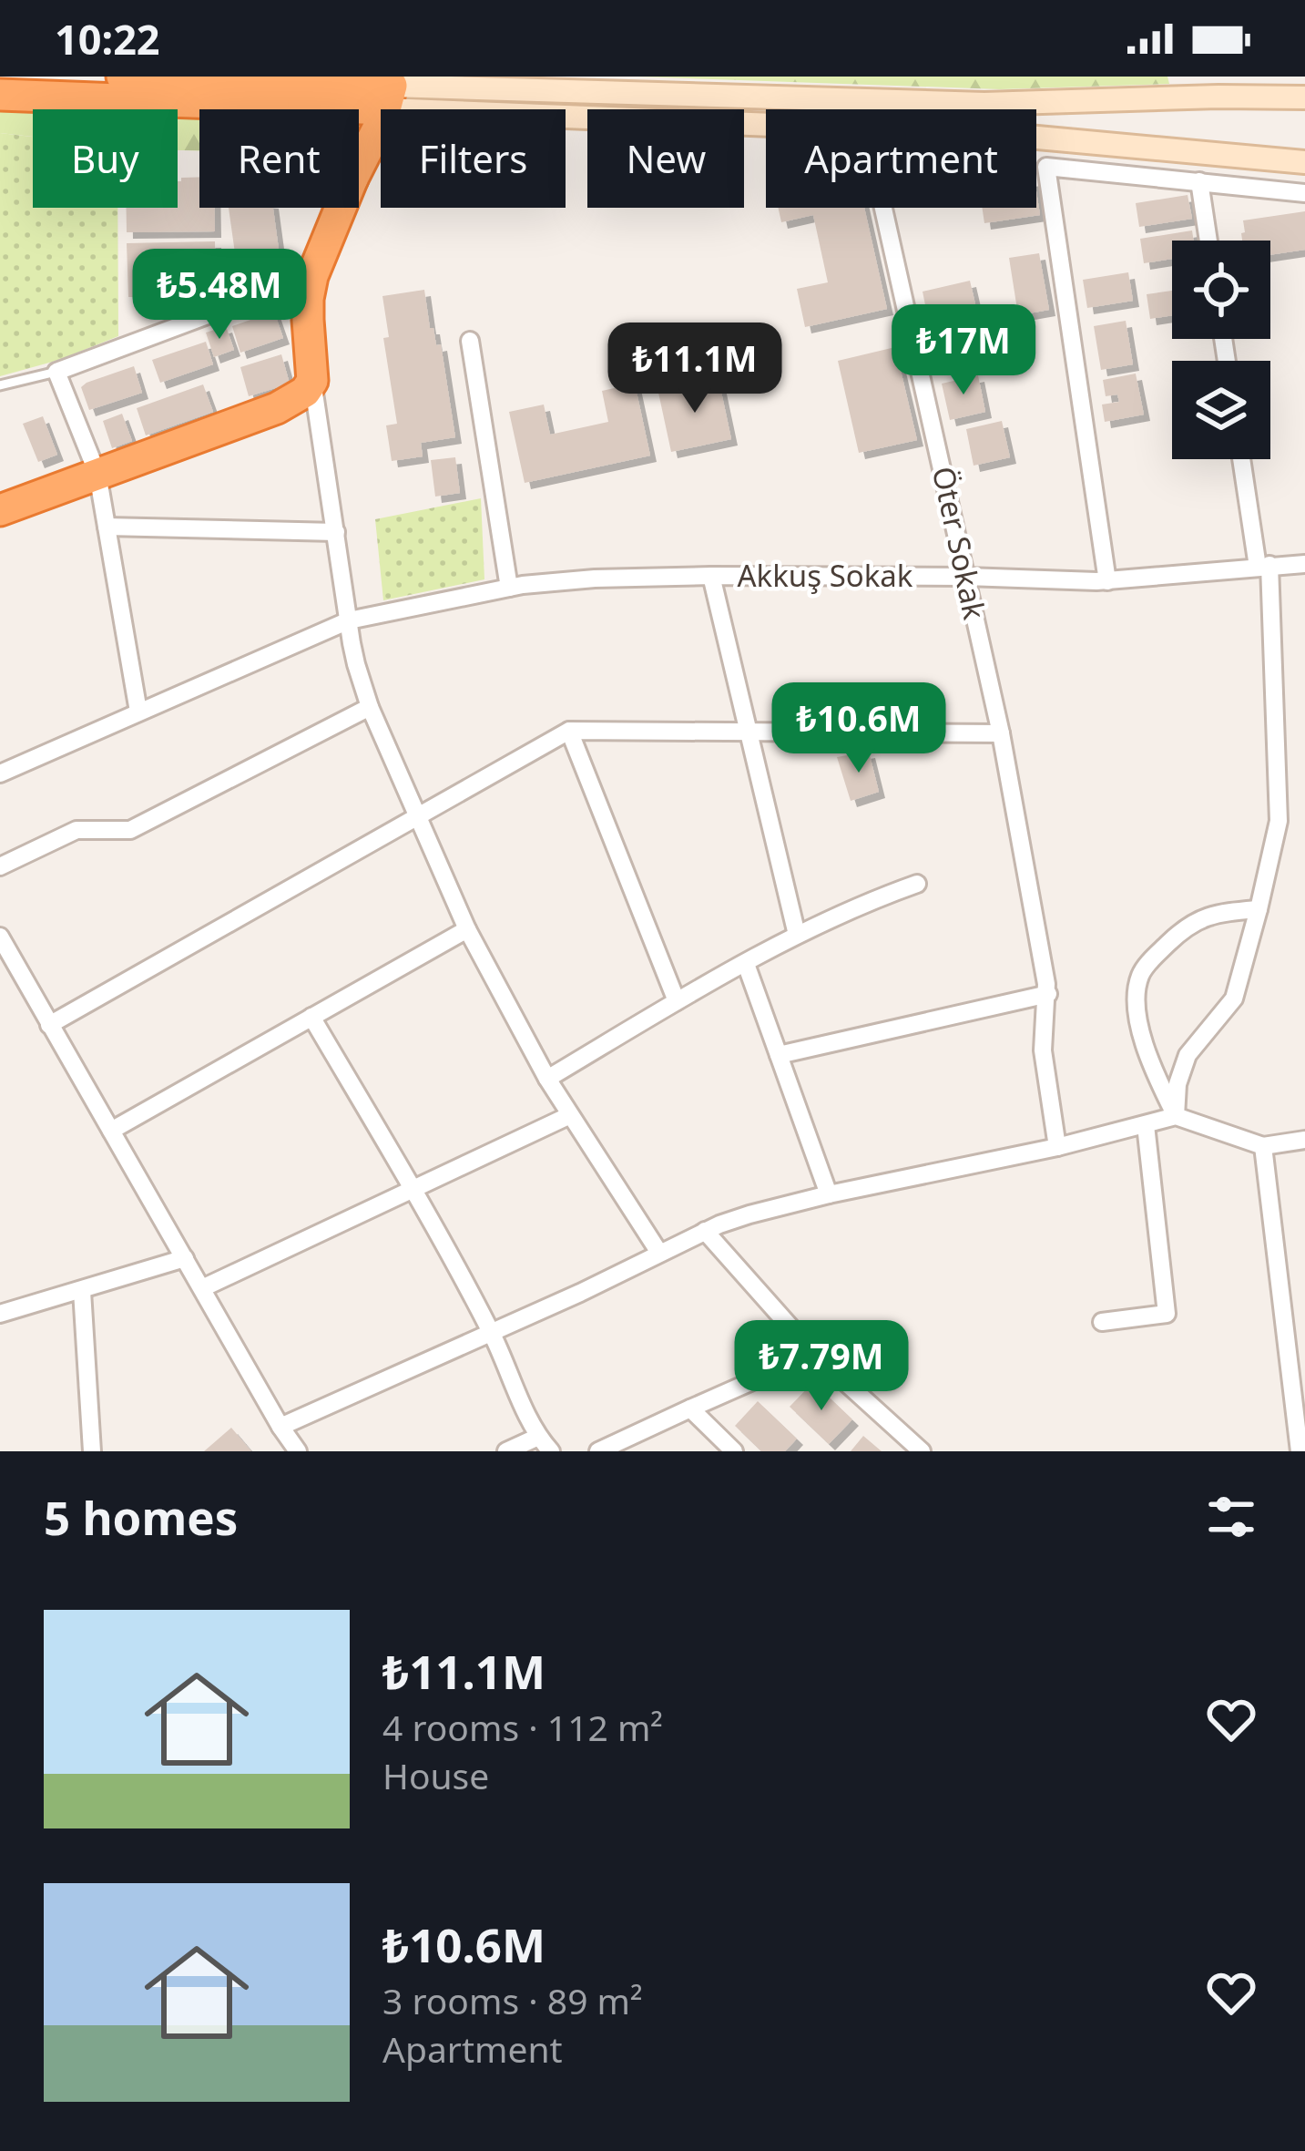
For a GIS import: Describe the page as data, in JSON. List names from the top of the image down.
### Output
{
  "streets": {
    "street": ["Öter Sokak", "Akkuş Sokak"]
  },
  "crossings": [
    ["Öter Sokak", "Akkuş Sokak"]
  ],
  "page": {
    "status": "10:22",
    "chip": [
      "Buy",
      "Rent",
      "Filters",
      "New",
      "Apartment"
    ],
    "price": [
      "₺5.48M",
      "₺17M",
      "₺11.1M",
      "₺10.6M",
      "₺7.79M"
    ],
    "heading": "5 homes",
    "list": [
      {
        "name": "₺11.1M",
        "note": "4 rooms · 112 m² · House"
      },
      {
        "name": "₺10.6M",
        "note": "3 rooms · 89 m² · Apartment"
      }
    ]
  }
}
